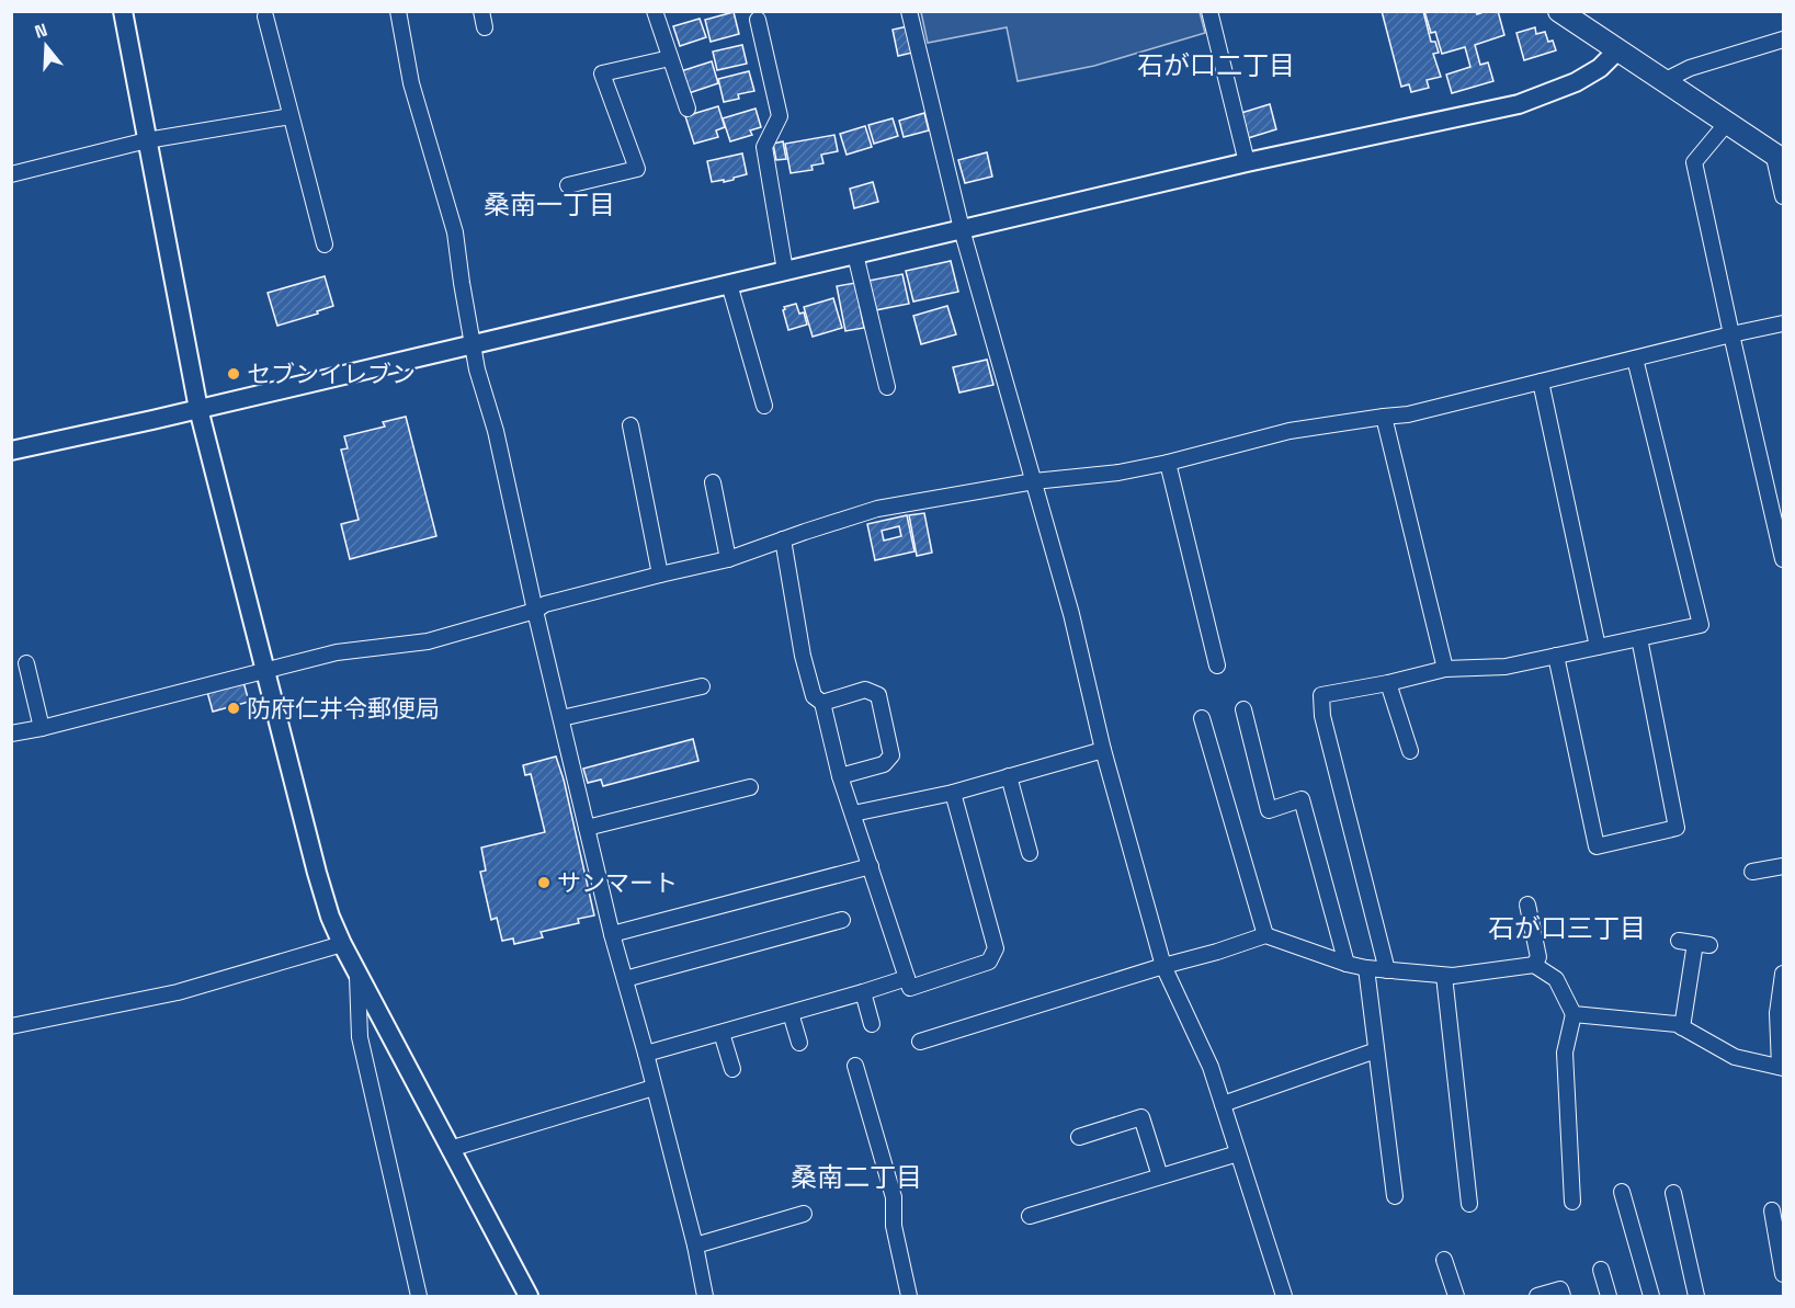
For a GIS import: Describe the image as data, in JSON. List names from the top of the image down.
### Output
{
  "districts": [
    "石が口二丁目",
    "桑南一丁目",
    "石が口三丁目",
    "桑南二丁目"
  ],
  "places": ["セブンイレブン", "防府仁井令郵便局", "サンマート"],
  "north": "top"
}
